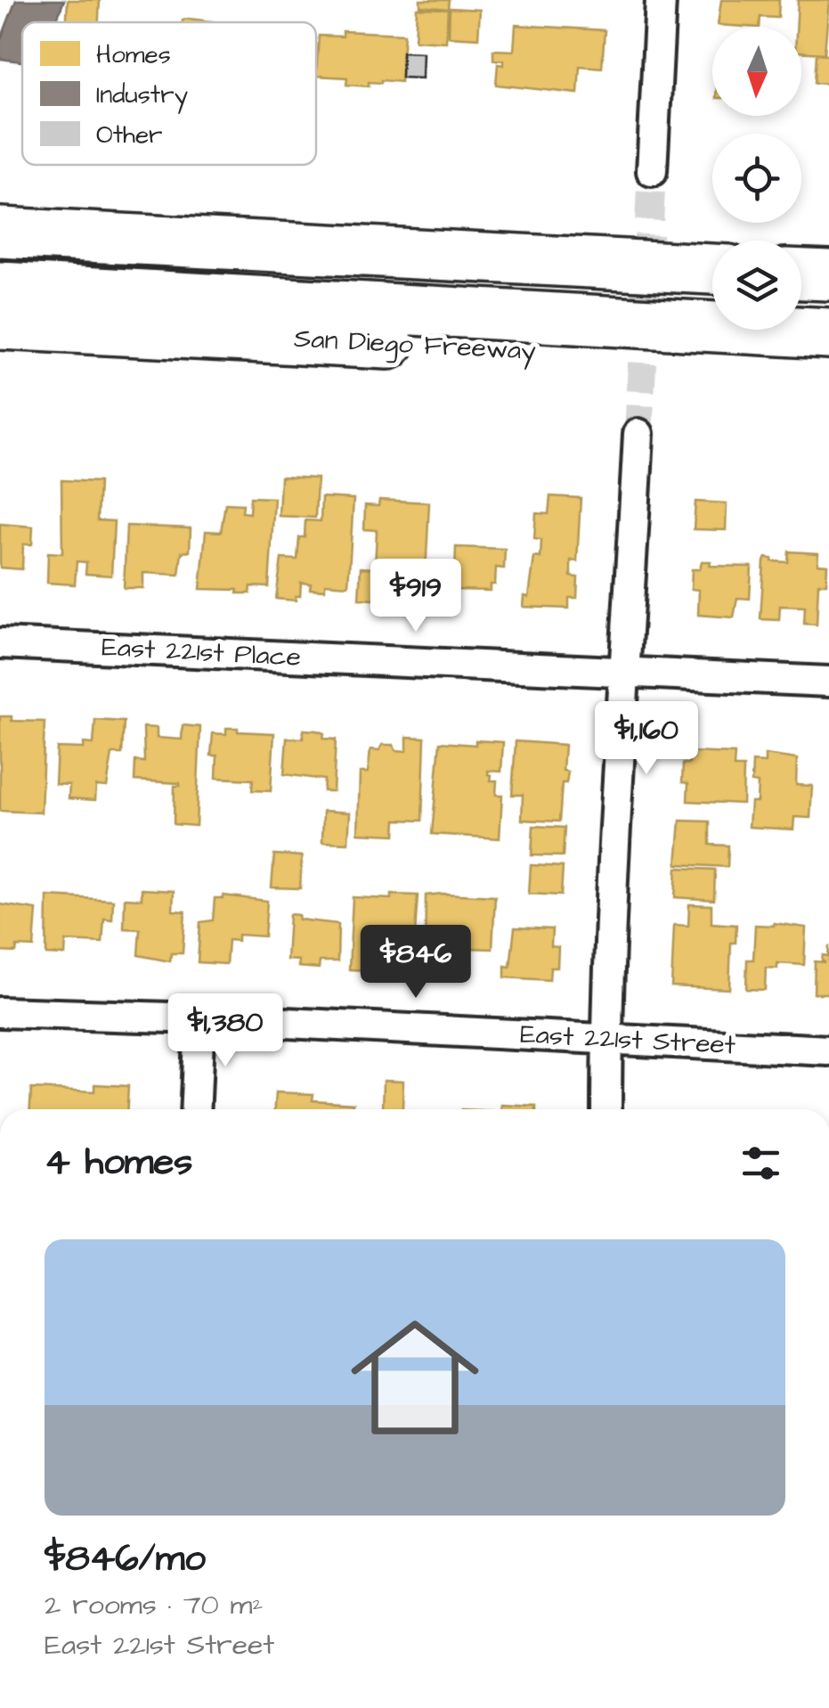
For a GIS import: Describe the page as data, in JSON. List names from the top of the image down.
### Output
{
  "streets": {
    "highway": ["San Diego Freeway"],
    "street": ["East 221st Place", "East 221st Street"]
  },
  "legend": ["Homes", "Industry", "Other"],
  "north": "bottom",
  "page": {
    "price": [
      "$919",
      "$1,160",
      "$846",
      "$1,380"
    ],
    "heading": "4 homes",
    "list": [
      {
        "name": "$846/mo",
        "note": "2 rooms · 70 m² · East 221st Street"
      }
    ]
  }
}
